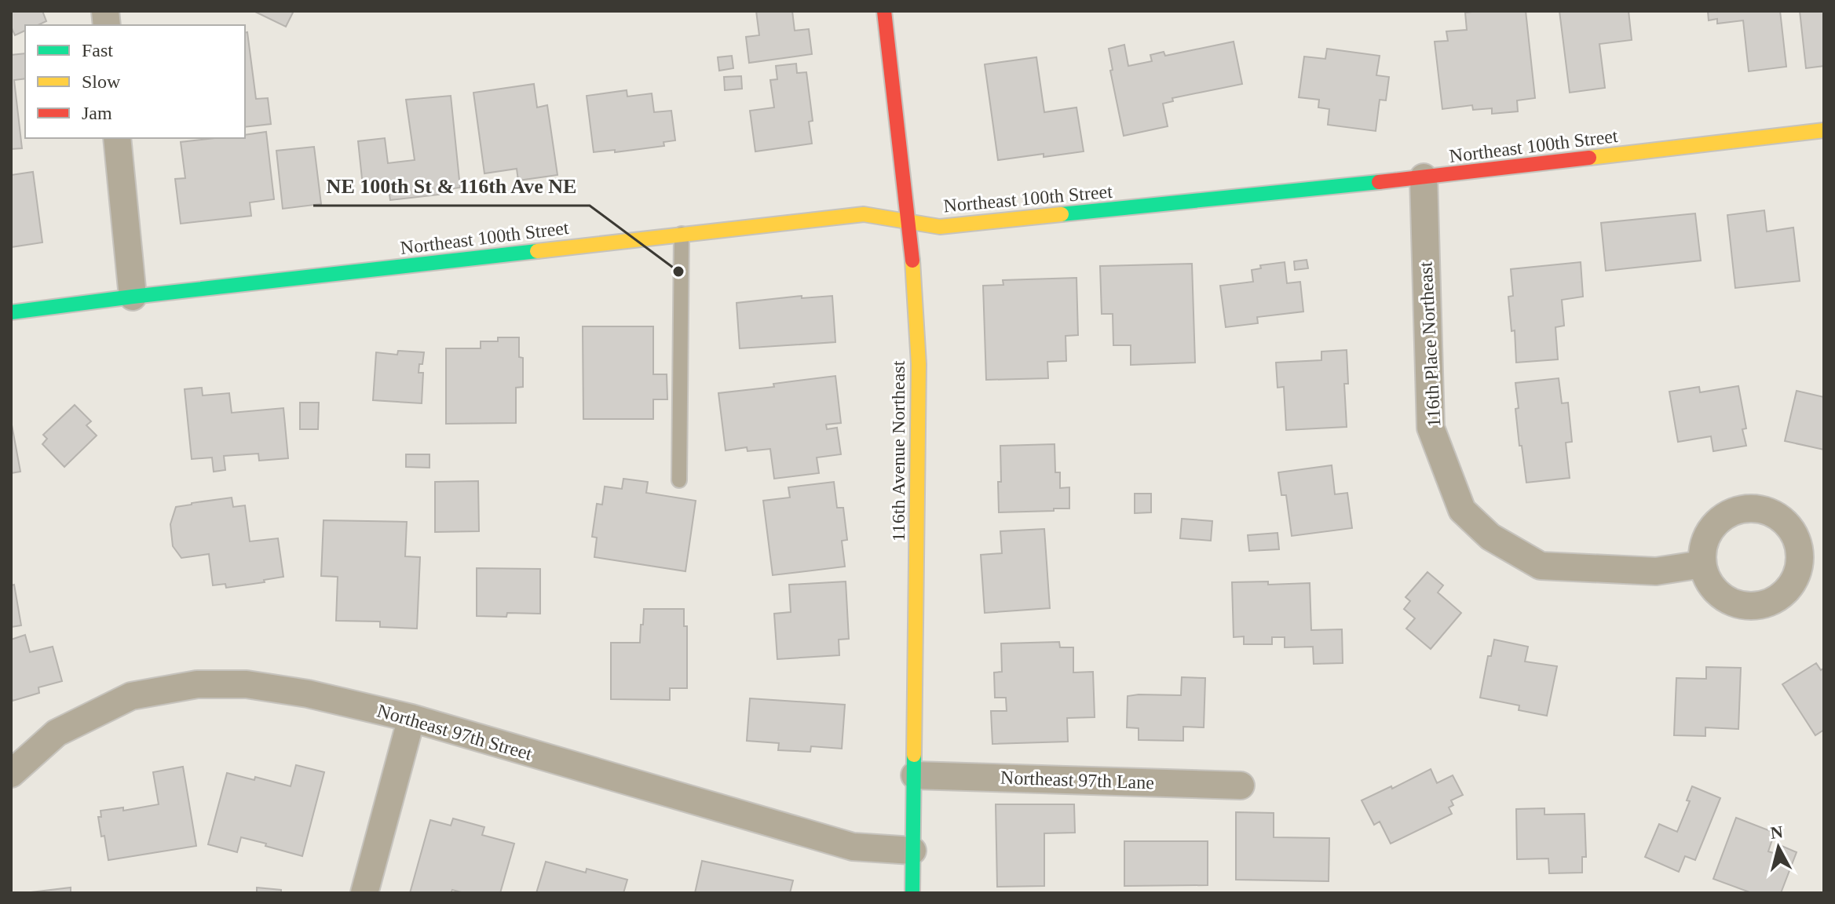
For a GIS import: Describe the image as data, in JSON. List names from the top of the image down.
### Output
{
  "streets": {
    "street": [
      "Northeast 100th Street",
      "116th Place Northeast",
      "116th Avenue Northeast",
      "Northeast 97th Street",
      "Northeast 97th Lane"
    ]
  },
  "crossings": [
    ["Northeast 100th Street", "116th Place Northeast"],
    ["Northeast 100th Street", "116th Avenue Northeast"],
    ["116th Avenue Northeast", "Northeast 97th Street"],
    ["116th Avenue Northeast", "Northeast 97th Lane"]
  ],
  "places": ["NE 100th St & 116th Ave NE"],
  "legend": ["Fast", "Slow", "Jam"],
  "north": "top"
}
